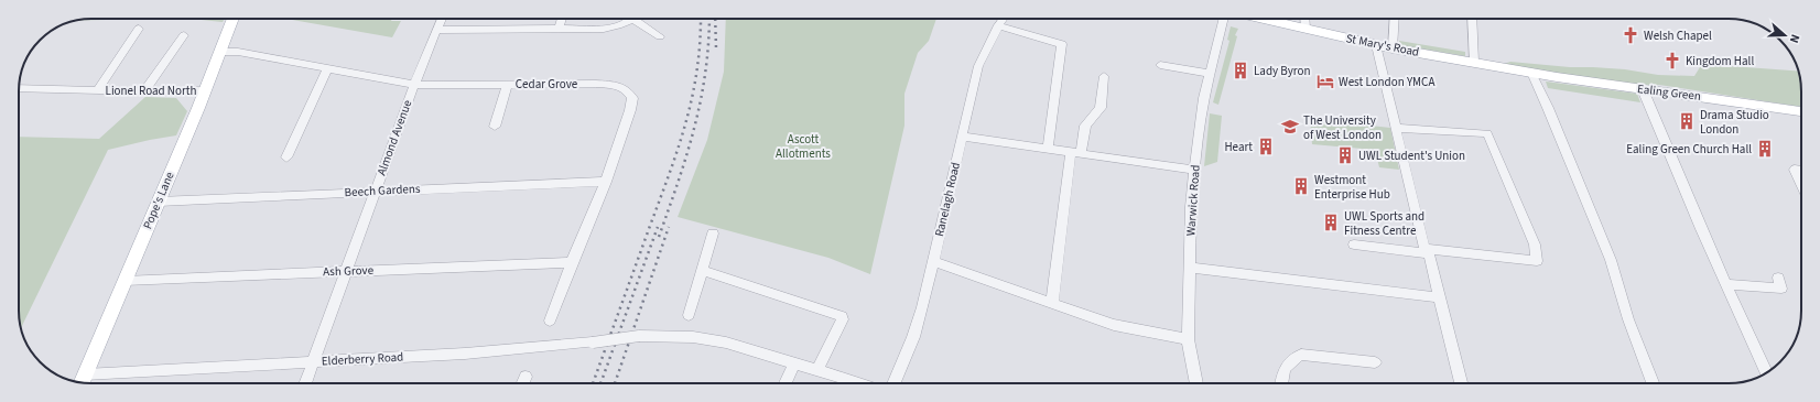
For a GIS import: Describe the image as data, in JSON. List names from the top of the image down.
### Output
{
  "streets": {
    "main road": ["St Mary's Road", "Ealing Green", "Pope's Lane"],
    "street": [
      "Cedar Grove",
      "Lionel Road North",
      "Almond Avenue",
      "Beech Gardens",
      "Ranelagh Road",
      "Warwick Road",
      "Ash Grove",
      "Elderberry Road"
    ]
  },
  "crossings": [
    ["St Mary's Road", "Ealing Green"],
    ["Cedar Grove", "Almond Avenue"],
    ["Cedar Grove", "Beech Gardens"],
    ["Cedar Grove", "Pope's Lane"],
    ["Cedar Grove", "Ash Grove"],
    ["Lionel Road North", "Pope's Lane"],
    ["Almond Avenue", "Beech Gardens"],
    ["Almond Avenue", "Ash Grove"],
    ["Almond Avenue", "Elderberry Road"],
    ["Beech Gardens", "Pope's Lane"],
    ["Pope's Lane", "Ash Grove"],
    ["Pope's Lane", "Elderberry Road"]
  ],
  "parks": ["Ascott Allotments"],
  "places": {
    "church": ["Welsh Chapel", "Kingdom Hall"],
    "building": [
      "Lady Byron",
      "Drama Studio London",
      "Heart",
      "Ealing Green Church Hall",
      "UWL Student's Union",
      "Westmont Enterprise Hub",
      "UWL Sports and Fitness Centre"
    ],
    "hotel": ["West London YMCA"],
    "school or university": ["The University of West London"]
  },
  "north": "right"
}
